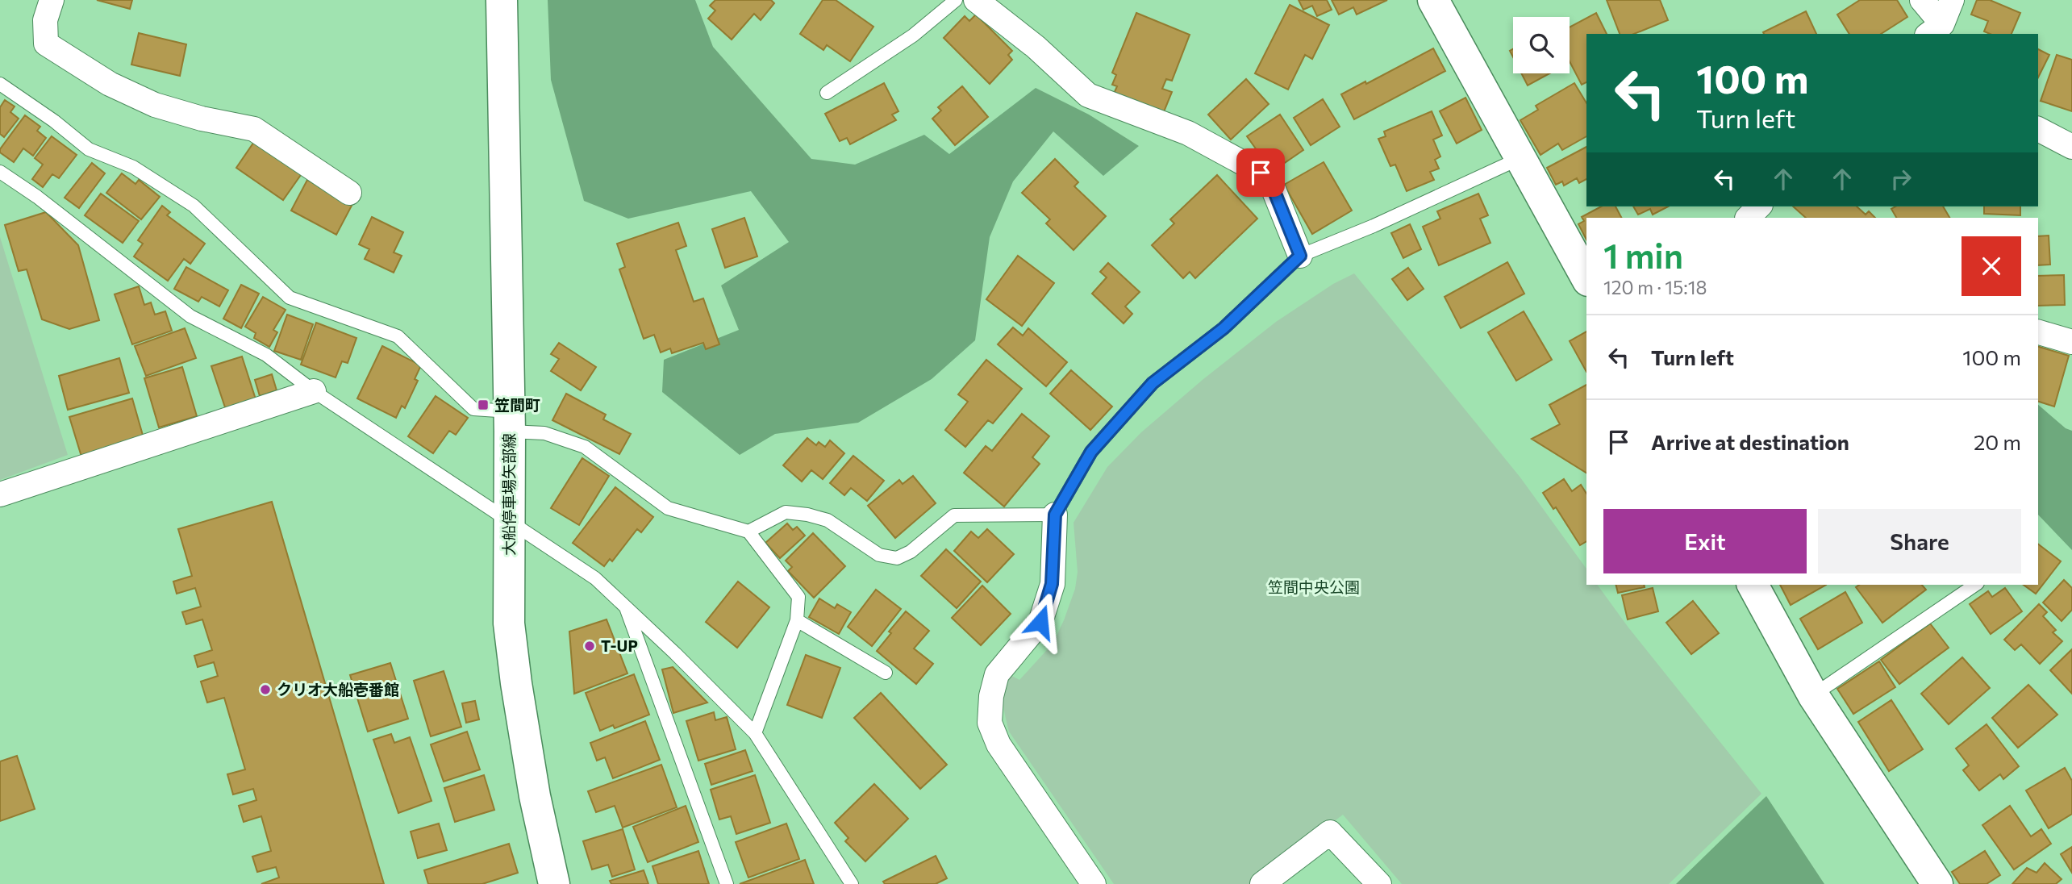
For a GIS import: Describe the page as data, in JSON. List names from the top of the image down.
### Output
{
  "streets": {
    "main road": ["大船停車場矢部線"]
  },
  "parks": ["笠間中央公園"],
  "places": {
    "transit": ["笠間町"],
    "other": ["T-UP", "クリオ大船壱番館"]
  },
  "page": {
    "turn": ["100 m", "Turn left"],
    "heading": ["1 min", "120 m · 15:18"],
    "list": [
      {
        "name": "Turn left",
        "value": "100 m"
      },
      {
        "name": "Arrive at destination",
        "value": "20 m"
      }
    ],
    "buttons": ["Exit", "Share"]
  }
}
